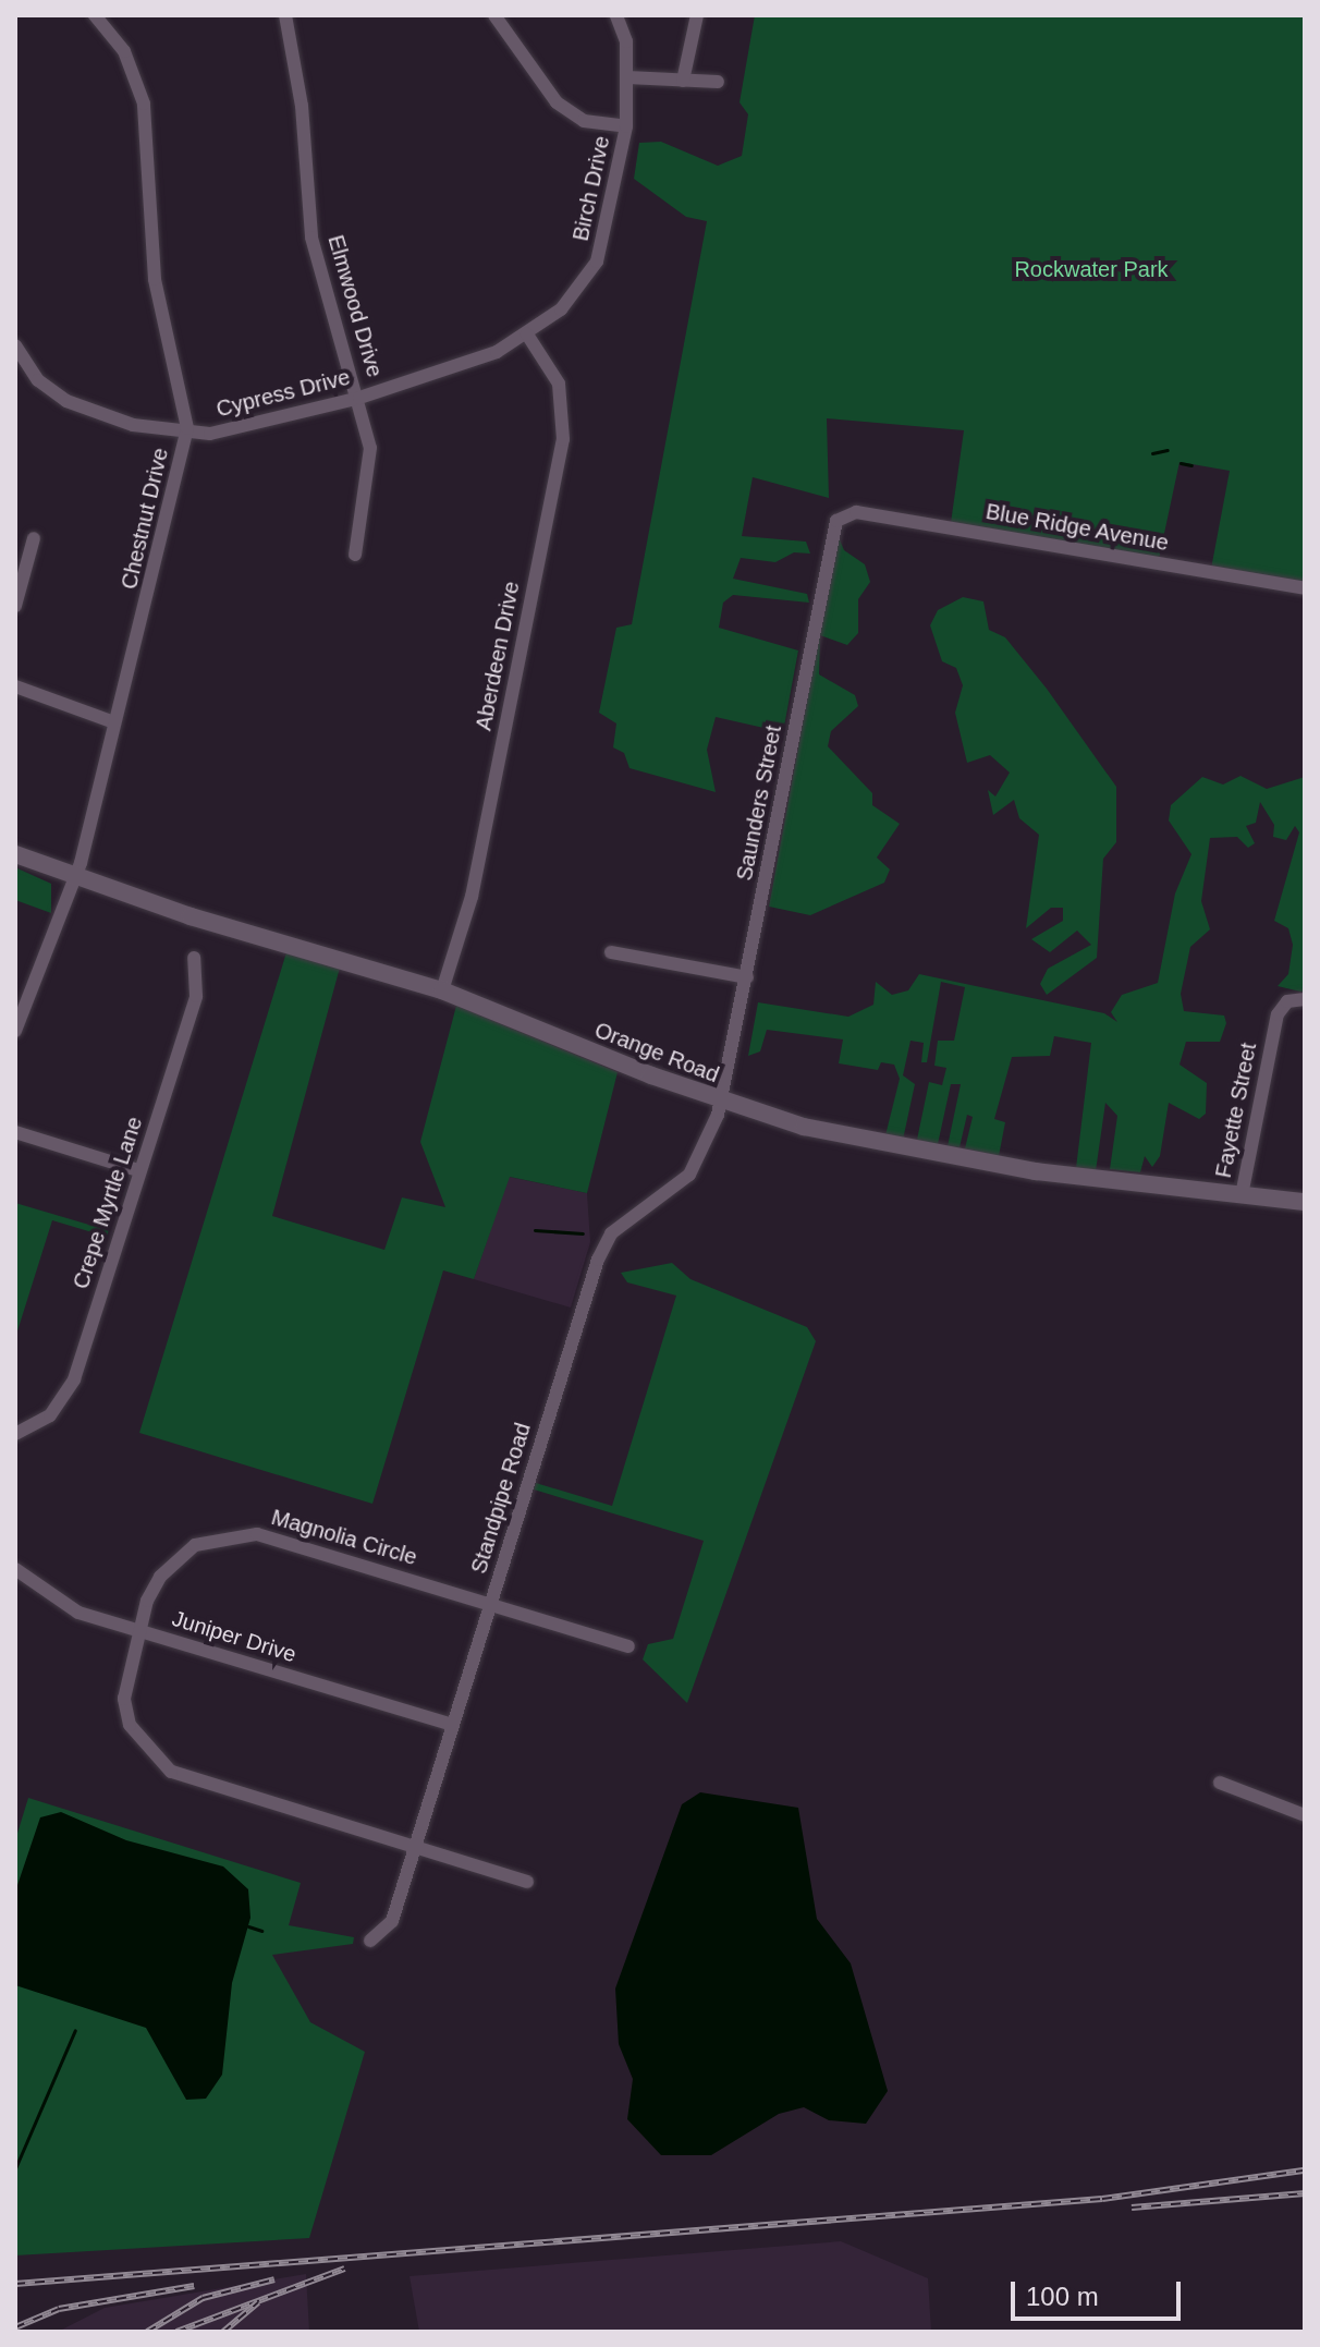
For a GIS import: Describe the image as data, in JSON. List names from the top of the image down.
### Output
{
  "streets": {
    "main road": ["Orange Road"],
    "street": [
      "Birch Drive",
      "Elmwood Drive",
      "Cypress Drive",
      "Chestnut Drive",
      "Blue Ridge Avenue",
      "Aberdeen Drive",
      "Saunders Street",
      "Fayette Street",
      "Crepe Myrtle Lane",
      "Standpipe Road",
      "Magnolia Circle",
      "Juniper Drive"
    ]
  },
  "crossings": [
    ["Birch Drive", "Cypress Drive"],
    ["Birch Drive", "Aberdeen Drive"],
    ["Elmwood Drive", "Cypress Drive"],
    ["Cypress Drive", "Chestnut Drive"],
    ["Cypress Drive", "Aberdeen Drive"],
    ["Chestnut Drive", "Orange Road"],
    ["Blue Ridge Avenue", "Saunders Street"],
    ["Aberdeen Drive", "Orange Road"],
    ["Saunders Street", "Orange Road"],
    ["Saunders Street", "Standpipe Road"],
    ["Orange Road", "Fayette Street"],
    ["Orange Road", "Standpipe Road"],
    ["Standpipe Road", "Magnolia Circle"],
    ["Standpipe Road", "Juniper Drive"],
    ["Magnolia Circle", "Juniper Drive"]
  ],
  "parks": ["Rockwater Park"],
  "scale_bar": "100 m"
}
